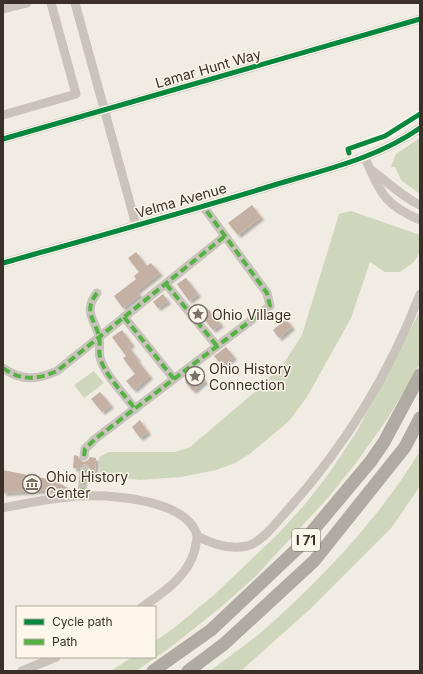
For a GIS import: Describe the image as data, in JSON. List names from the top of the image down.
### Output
{
  "streets": {
    "highway": ["I 71"],
    "street": ["Lamar Hunt Way", "Velma Avenue"]
  },
  "places": {
    "place": ["Ohio Village", "Ohio History Connection"],
    "museum": ["Ohio History Center"]
  },
  "legend": ["Cycle path", "Path"]
}
